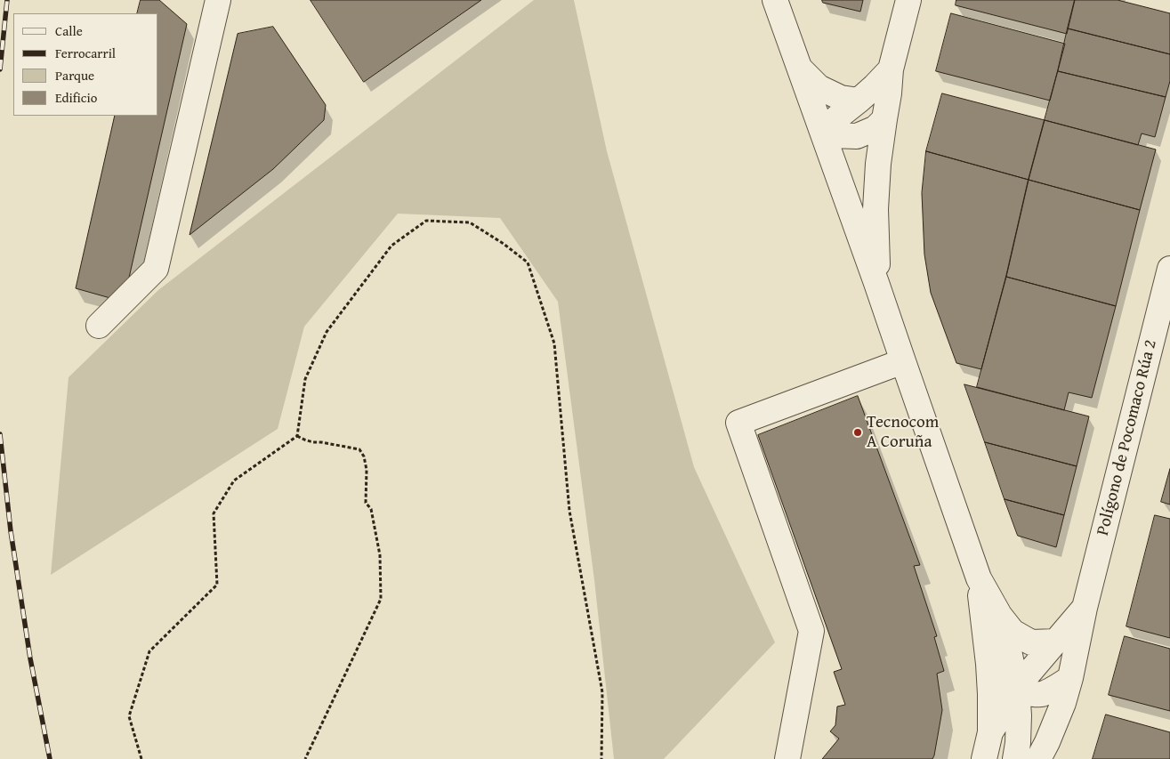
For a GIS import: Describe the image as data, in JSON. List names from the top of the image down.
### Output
{
  "streets": {
    "street": ["Polígono de Pocomaco Rúa 2"]
  },
  "places": ["Tecnocom A Coruña"],
  "legend": [
    "Calle",
    "Ferrocarril",
    "Parque",
    "Edificio"
  ]
}
